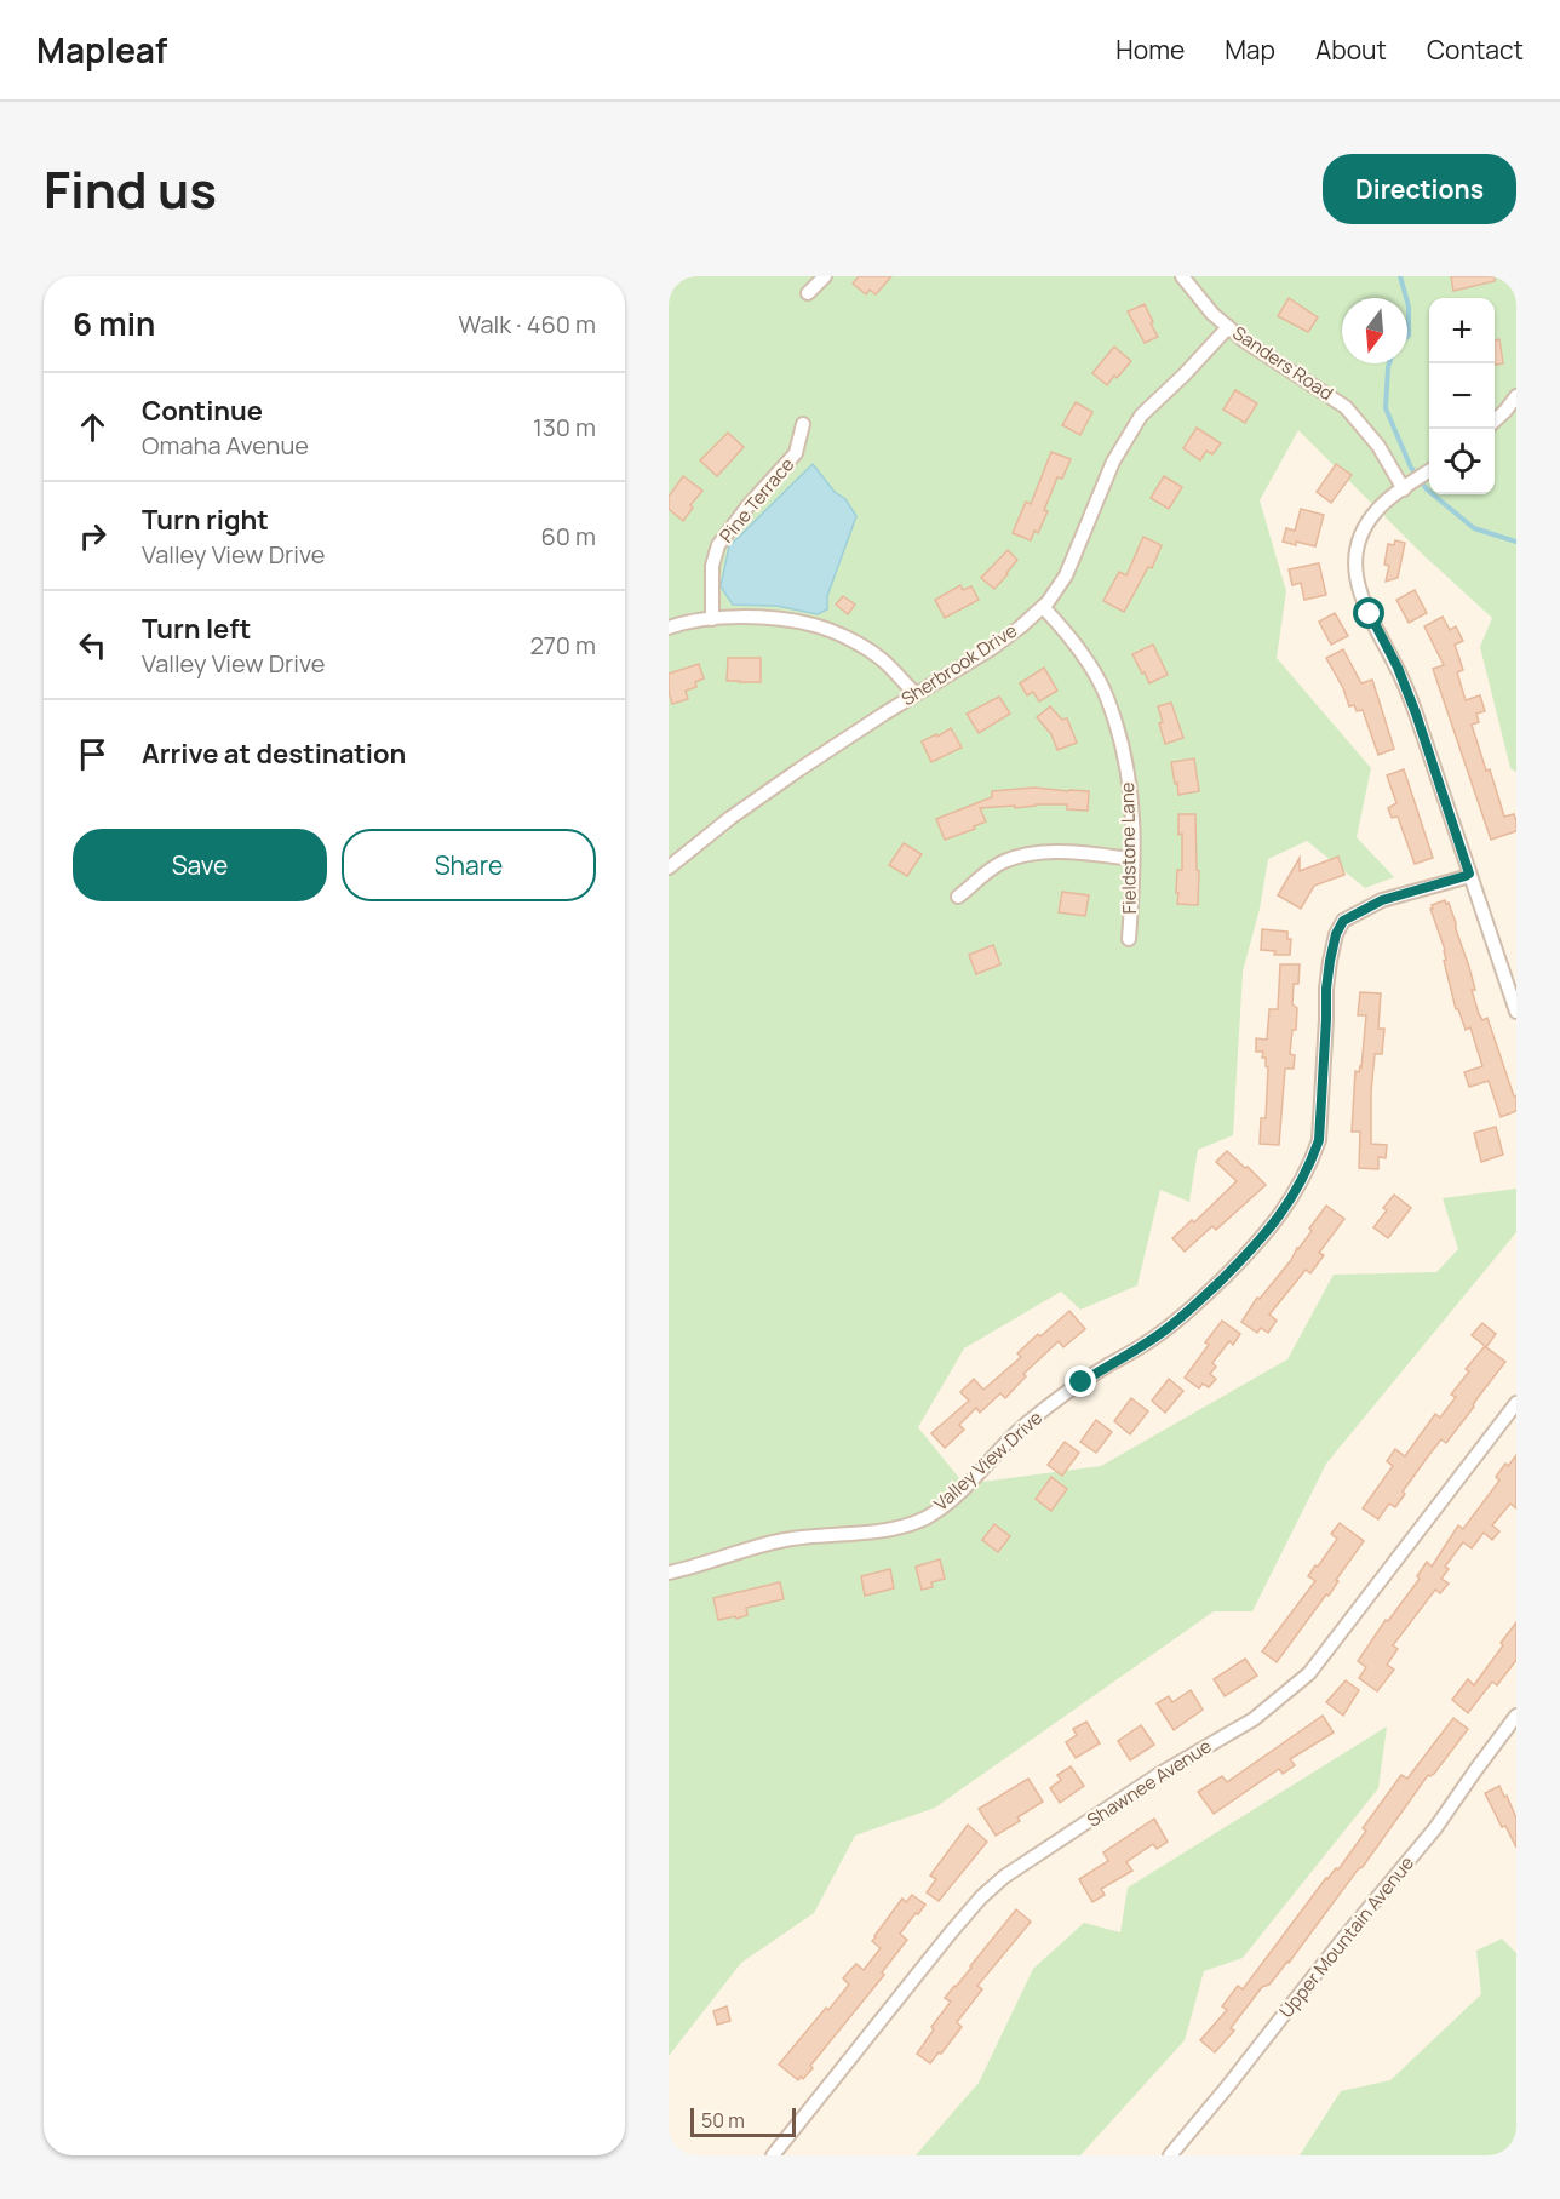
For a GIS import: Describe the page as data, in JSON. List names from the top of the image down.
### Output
{
  "streets": {
    "street": [
      "Sanders Road",
      "Pine Terrace",
      "Sherbrook Drive",
      "Fieldstone Lane",
      "Valley View Drive",
      "Shawnee Avenue",
      "Upper Mountain Avenue"
    ]
  },
  "crossings": [
    ["Sanders Road", "Sherbrook Drive"],
    ["Sherbrook Drive", "Fieldstone Lane"]
  ],
  "scale_bar": "50 m",
  "north": "bottom",
  "page": {
    "header": "Mapleaf",
    "nav": [
      "Home",
      "Map",
      "About",
      "Contact"
    ],
    "title": "Find us",
    "buttons": [
      "Directions",
      ["Save", "Share"]
    ],
    "heading": ["6 min", "Walk · 460 m"],
    "map_buttons": ["+", "−"],
    "list": [
      ["Continue", "Omaha Avenue", "130 m"],
      ["Turn right", "Valley View Drive", "60 m"],
      ["Turn left", "Valley View Drive", "270 m"],
      "Arrive at destination"
    ],
    "scale": "50 m"
  }
}
